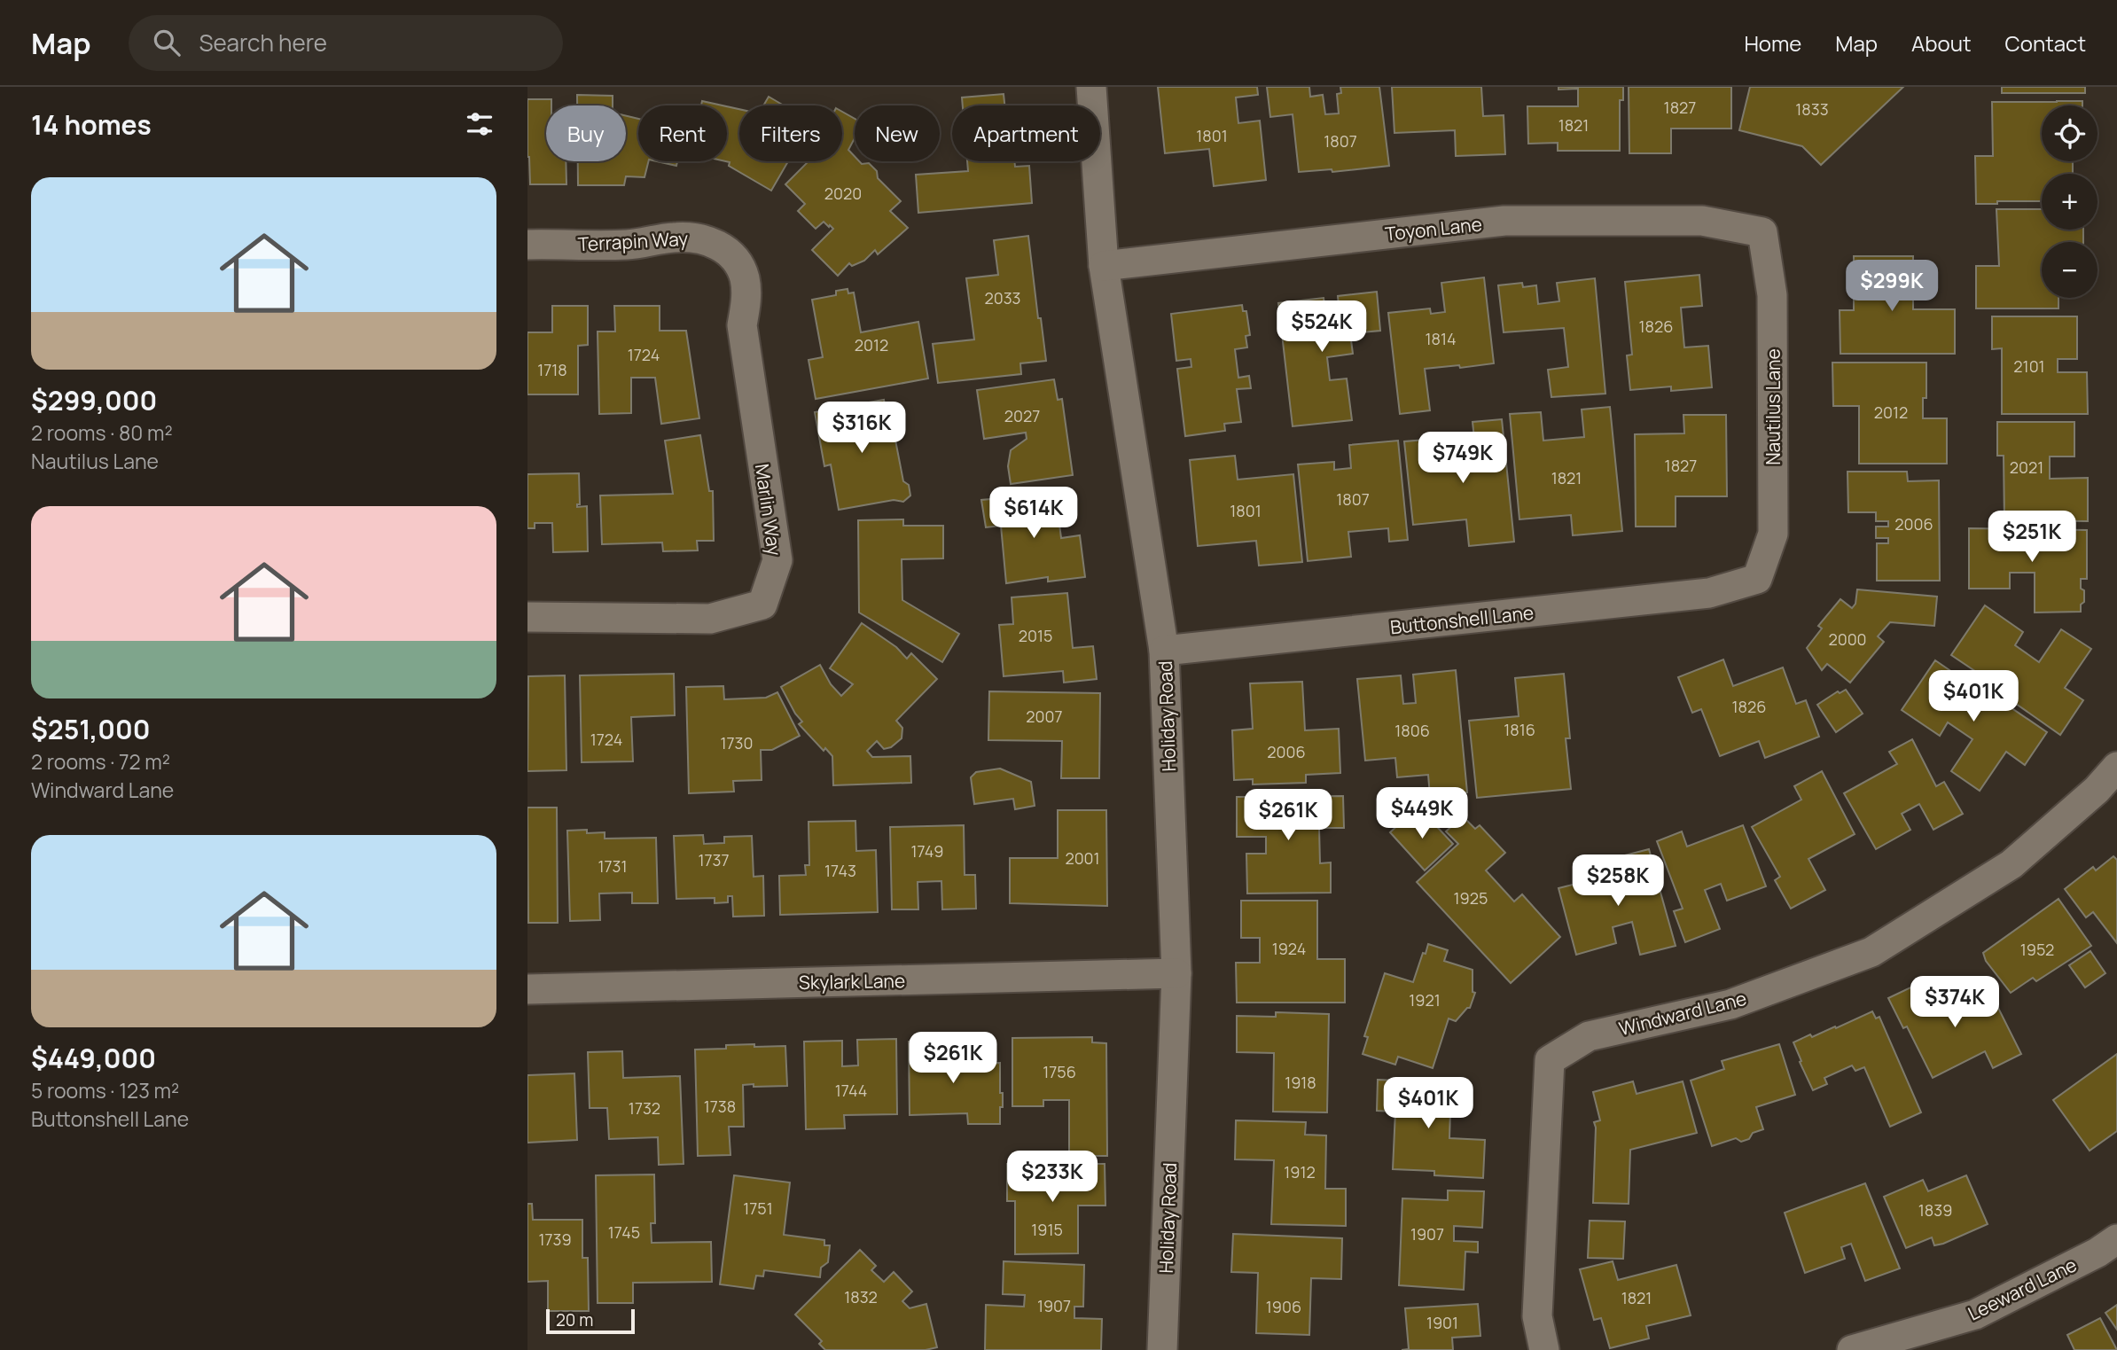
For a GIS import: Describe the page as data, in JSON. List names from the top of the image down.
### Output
{
  "streets": {
    "street": [
      "Toyon Lane",
      "Terrapin Way",
      "Nautilus Lane",
      "Marlin Way",
      "Buttonshell Lane",
      "Holiday Road",
      "Skylark Lane",
      "Windward Lane",
      "Leeward Lane"
    ]
  },
  "crossings": [
    ["Toyon Lane", "Nautilus Lane"],
    ["Toyon Lane", "Holiday Road"],
    ["Terrapin Way", "Marlin Way"],
    ["Nautilus Lane", "Buttonshell Lane"],
    ["Buttonshell Lane", "Holiday Road"],
    ["Holiday Road", "Skylark Lane"]
  ],
  "house_numbers": [
    "1827",
    "1833",
    "1821",
    "1801",
    "1807",
    "2020",
    "2033",
    "1826",
    "1814",
    "2012",
    "1724",
    "2101",
    "1718",
    "2012",
    "2027",
    "1827",
    "2021",
    "1821",
    "1807",
    "1801",
    "2006",
    "2015",
    "2000",
    "1826",
    "2007",
    "1816",
    "1806",
    "1724",
    "1730",
    "2006",
    "1749",
    "2001",
    "1737",
    "1731",
    "1743",
    "1925",
    "1924",
    "1952",
    "1921",
    "1756",
    "1918",
    "1744",
    "1738",
    "1732",
    "1912",
    "1751",
    "1839",
    "1915",
    "1745",
    "1907",
    "1739",
    "1832",
    "1821",
    "1907",
    "1906",
    "1901"
  ],
  "scale_bar": "20 m",
  "page": {
    "header": "Map",
    "search": "Search here",
    "nav": [
      "Home",
      "Map",
      "About",
      "Contact"
    ],
    "heading": "14 homes",
    "map_buttons": ["+", "−"],
    "chip": [
      "Buy",
      "Rent",
      "Filters",
      "New",
      "Apartment"
    ],
    "list": [
      {
        "name": "$299,000",
        "note": "2 rooms · 80 m² · Nautilus Lane"
      },
      {
        "name": "$251,000",
        "note": "2 rooms · 72 m² · Windward Lane"
      },
      {
        "name": "$449,000",
        "note": "5 rooms · 123 m² · Buttonshell Lane"
      }
    ],
    "price": [
      "$299K",
      "$524K",
      "$316K",
      "$749K",
      "$614K",
      "$251K",
      "$401K",
      "$449K",
      "$261K",
      "$258K",
      "$374K",
      "$261K",
      "$401K",
      "$233K"
    ],
    "scale": "20 m"
  }
}
